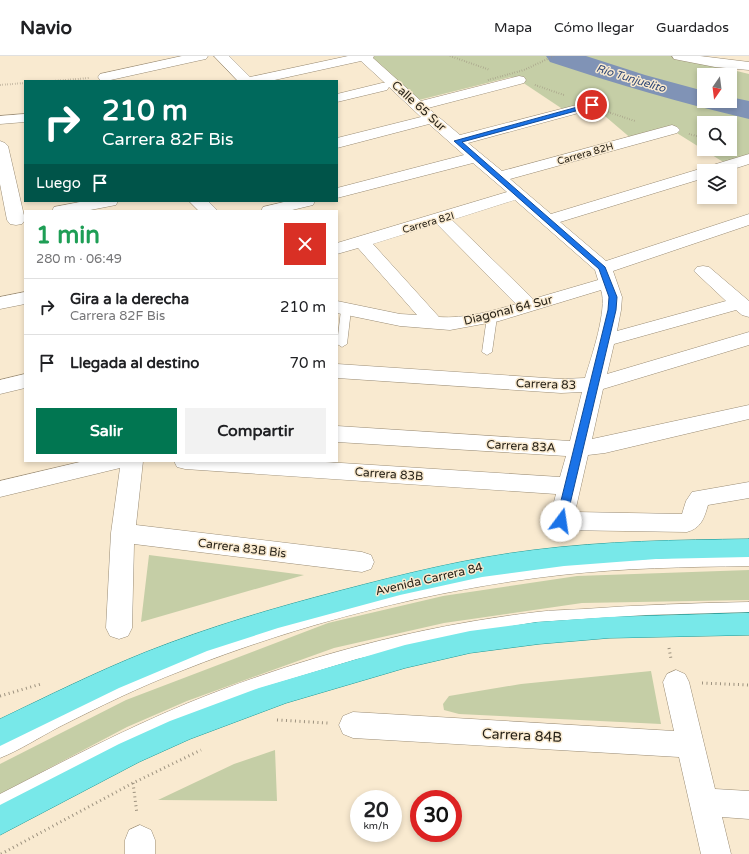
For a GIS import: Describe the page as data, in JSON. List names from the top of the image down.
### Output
{
  "streets": {
    "main road": ["Avenida Carrera 84"],
    "street": [
      "Calle 65 Sur",
      "Carrera 82H",
      "Carrera 82I",
      "Diagonal 64 Sur",
      "Carrera 83",
      "Carrera 83A",
      "Carrera 83B",
      "Carrera 83B Bis",
      "Carrera 84B"
    ]
  },
  "crossings": [
    ["Calle 65 Sur", "Carrera 82H"],
    ["Calle 65 Sur", "Carrera 82I"],
    ["Calle 65 Sur", "Diagonal 64 Sur"]
  ],
  "water": ["Río Tunjuelito"],
  "north": "bottom",
  "page": {
    "header": "Navio",
    "nav": ["Mapa", "Cómo llegar", "Guardados"],
    "turn": ["210 m", "Carrera 82F Bis"],
    "then": "Luego",
    "heading": ["1 min", "280 m · 06:49"],
    "list": [
      {
        "name": "Gira a la derecha",
        "note": "Carrera 82F Bis",
        "value": "210 m"
      },
      {
        "name": "Llegada al destino",
        "value": "70 m"
      }
    ],
    "buttons": ["Salir", "Compartir"],
    "speed": "20 km/h",
    "limit": "30"
  }
}
